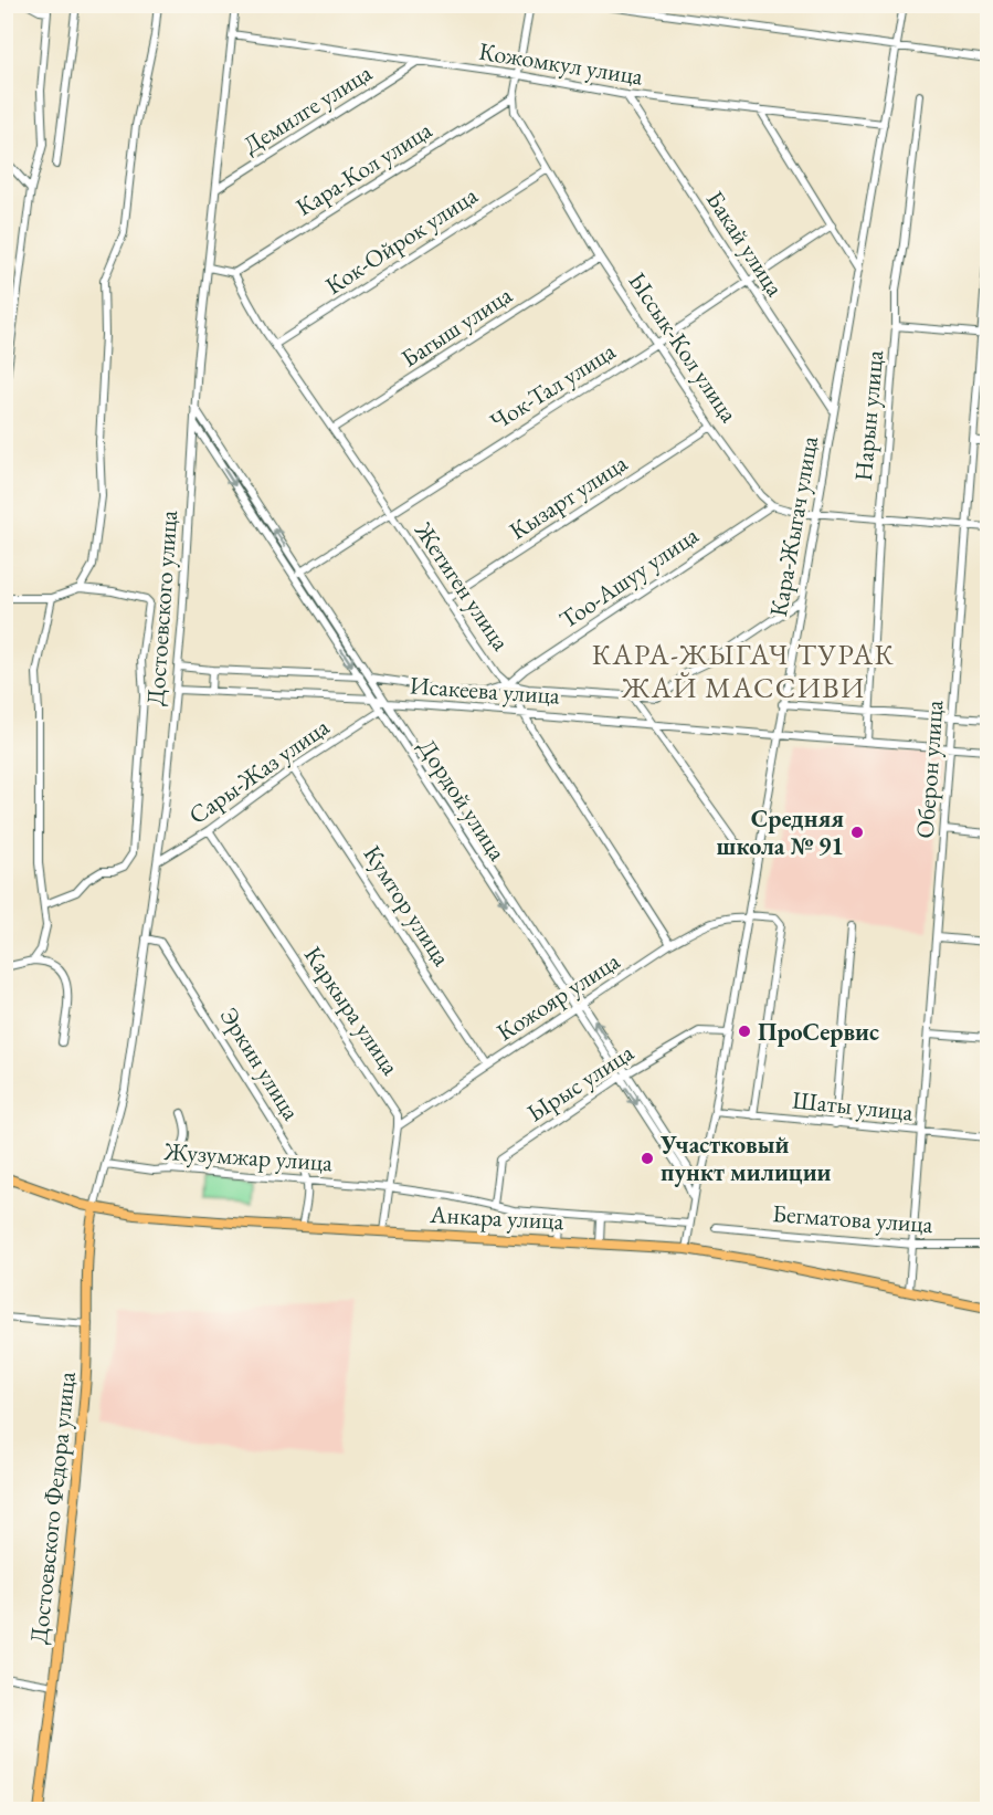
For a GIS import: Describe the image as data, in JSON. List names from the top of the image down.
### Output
{
  "streets": {
    "main road": ["Анкара улица", "Достоевского Федора улица"],
    "street": [
      "Кожомкул улица",
      "Демилге улица",
      "Кара-Кол улица",
      "Кок-Ойрок улица",
      "Бакай улица",
      "Багыш улица",
      "Ыссык-Кол улица",
      "Чок-Тал улица",
      "Нарын улица",
      "Кызарт улица",
      "Кара-Жыгач улица",
      "Тоо-Ашуу улица",
      "Жетиген улица",
      "Достоевского улица",
      "Исакеева улица",
      "Оберон улица",
      "Сары-Жаз улица",
      "Дордой улица",
      "Кумтор улица",
      "Кожояр улица",
      "Каркыра улица",
      "Эркин улица",
      "Ырыс улица",
      "Шаты улица",
      "Жузумжар улица",
      "Бегматова улица"
    ]
  },
  "crossings": [
    ["Кожомкул улица", "Демилге улица"],
    ["Кожомкул улица", "Бакай улица"],
    ["Кожомкул улица", "Кара-Жыгач улица"],
    ["Кожомкул улица", "Достоевского улица"],
    ["Демилге улица", "Достоевского улица"],
    ["Кара-Кол улица", "Ыссык-Кол улица"],
    ["Кара-Кол улица", "Жетиген улица"],
    ["Кок-Ойрок улица", "Ыссык-Кол улица"],
    ["Кок-Ойрок улица", "Жетиген улица"],
    ["Бакай улица", "Чок-Тал улица"],
    ["Бакай улица", "Кара-Жыгач улица"],
    ["Багыш улица", "Ыссык-Кол улица"],
    ["Багыш улица", "Жетиген улица"],
    ["Ыссык-Кол улица", "Чок-Тал улица"],
    ["Ыссык-Кол улица", "Кызарт улица"],
    ["Ыссык-Кол улица", "Тоо-Ашуу улица"],
    ["Чок-Тал улица", "Жетиген улица"],
    ["Чок-Тал улица", "Дордой улица"],
    ["Нарын улица", "Исакеева улица"],
    ["Кызарт улица", "Жетиген улица"],
    ["Кара-Жыгач улица", "Исакеева улица"],
    ["Кара-Жыгач улица", "Дордой улица"],
    ["Кара-Жыгач улица", "Кожояр улица"],
    ["Кара-Жыгач улица", "Ырыс улица"],
    ["Кара-Жыгач улица", "Шаты улица"],
    ["Кара-Жыгач улица", "Анкара улица"],
    ["Тоо-Ашуу улица", "Жетиген улица"],
    ["Тоо-Ашуу улица", "Исакеева улица"],
    ["Жетиген улица", "Исакеева улица"],
    ["Жетиген улица", "Кожояр улица"],
    ["Достоевского улица", "Исакеева улица"],
    ["Достоевского улица", "Сары-Жаз улица"],
    ["Достоевского улица", "Дордой улица"],
    ["Достоевского улица", "Эркин улица"],
    ["Достоевского улица", "Жузумжар улица"],
    ["Достоевского улица", "Анкара улица"],
    ["Достоевского улица", "Достоевского Федора улица"],
    ["Исакеева улица", "Оберон улица"],
    ["Исакеева улица", "Дордой улица"],
    ["Оберон улица", "Шаты улица"],
    ["Оберон улица", "Анкара улица"],
    ["Оберон улица", "Бегматова улица"],
    ["Сары-Жаз улица", "Дордой улица"],
    ["Сары-Жаз улица", "Кумтор улица"],
    ["Сары-Жаз улица", "Каркыра улица"],
    ["Дордой улица", "Кожояр улица"],
    ["Дордой улица", "Ырыс улица"],
    ["Кумтор улица", "Кожояр улица"],
    ["Кожояр улица", "Каркыра улица"],
    ["Кожояр улица", "Шаты улица"],
    ["Эркин улица", "Жузумжар улица"],
    ["Анкара улица", "Достоевского Федора улица"]
  ],
  "districts": ["КАРА-ЖЫГАЧ ТУРАК ЖАЙ МАССИВИ"],
  "places": ["Средняя школа № 91", "ПроСервис", "Участковый пункт милиции"]
}
